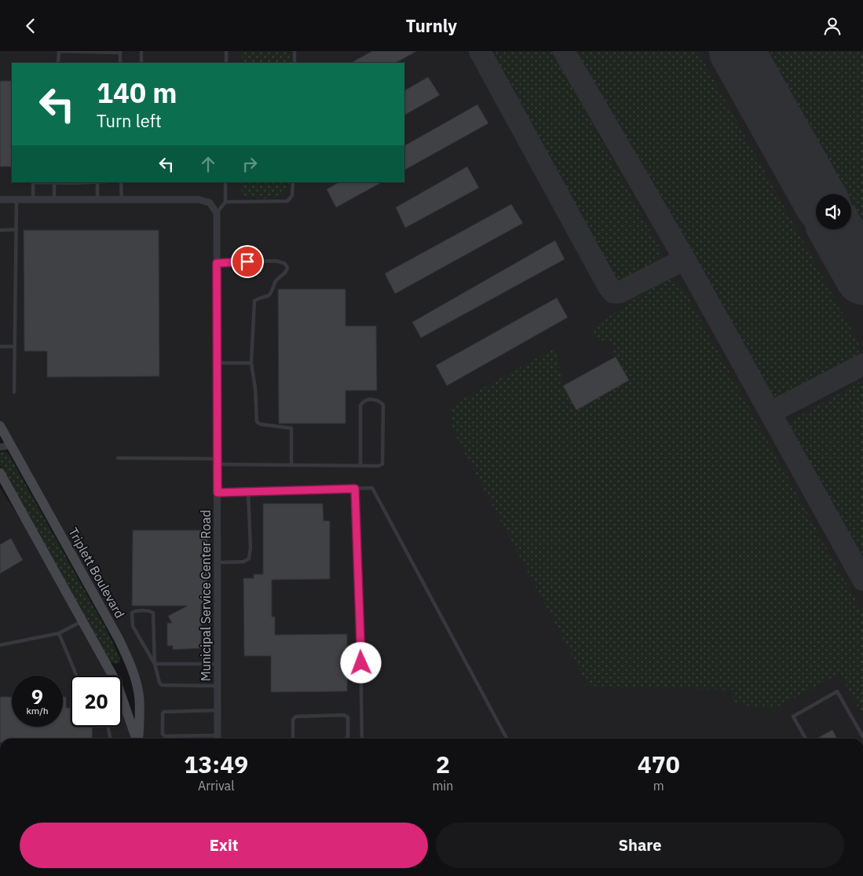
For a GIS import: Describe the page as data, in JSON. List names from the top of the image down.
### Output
{
  "streets": {
    "main road": ["Triplett Boulevard"],
    "street": ["Municipal Service Center Road"]
  },
  "page": {
    "header": "Turnly",
    "turn": ["140 m", "Turn left"],
    "speed": "9 km/h",
    "limit": "20",
    "eta": [
      "13:49",
      "Arrival",
      "2",
      "min",
      "470",
      "m"
    ],
    "buttons": ["Exit", "Share"]
  }
}
